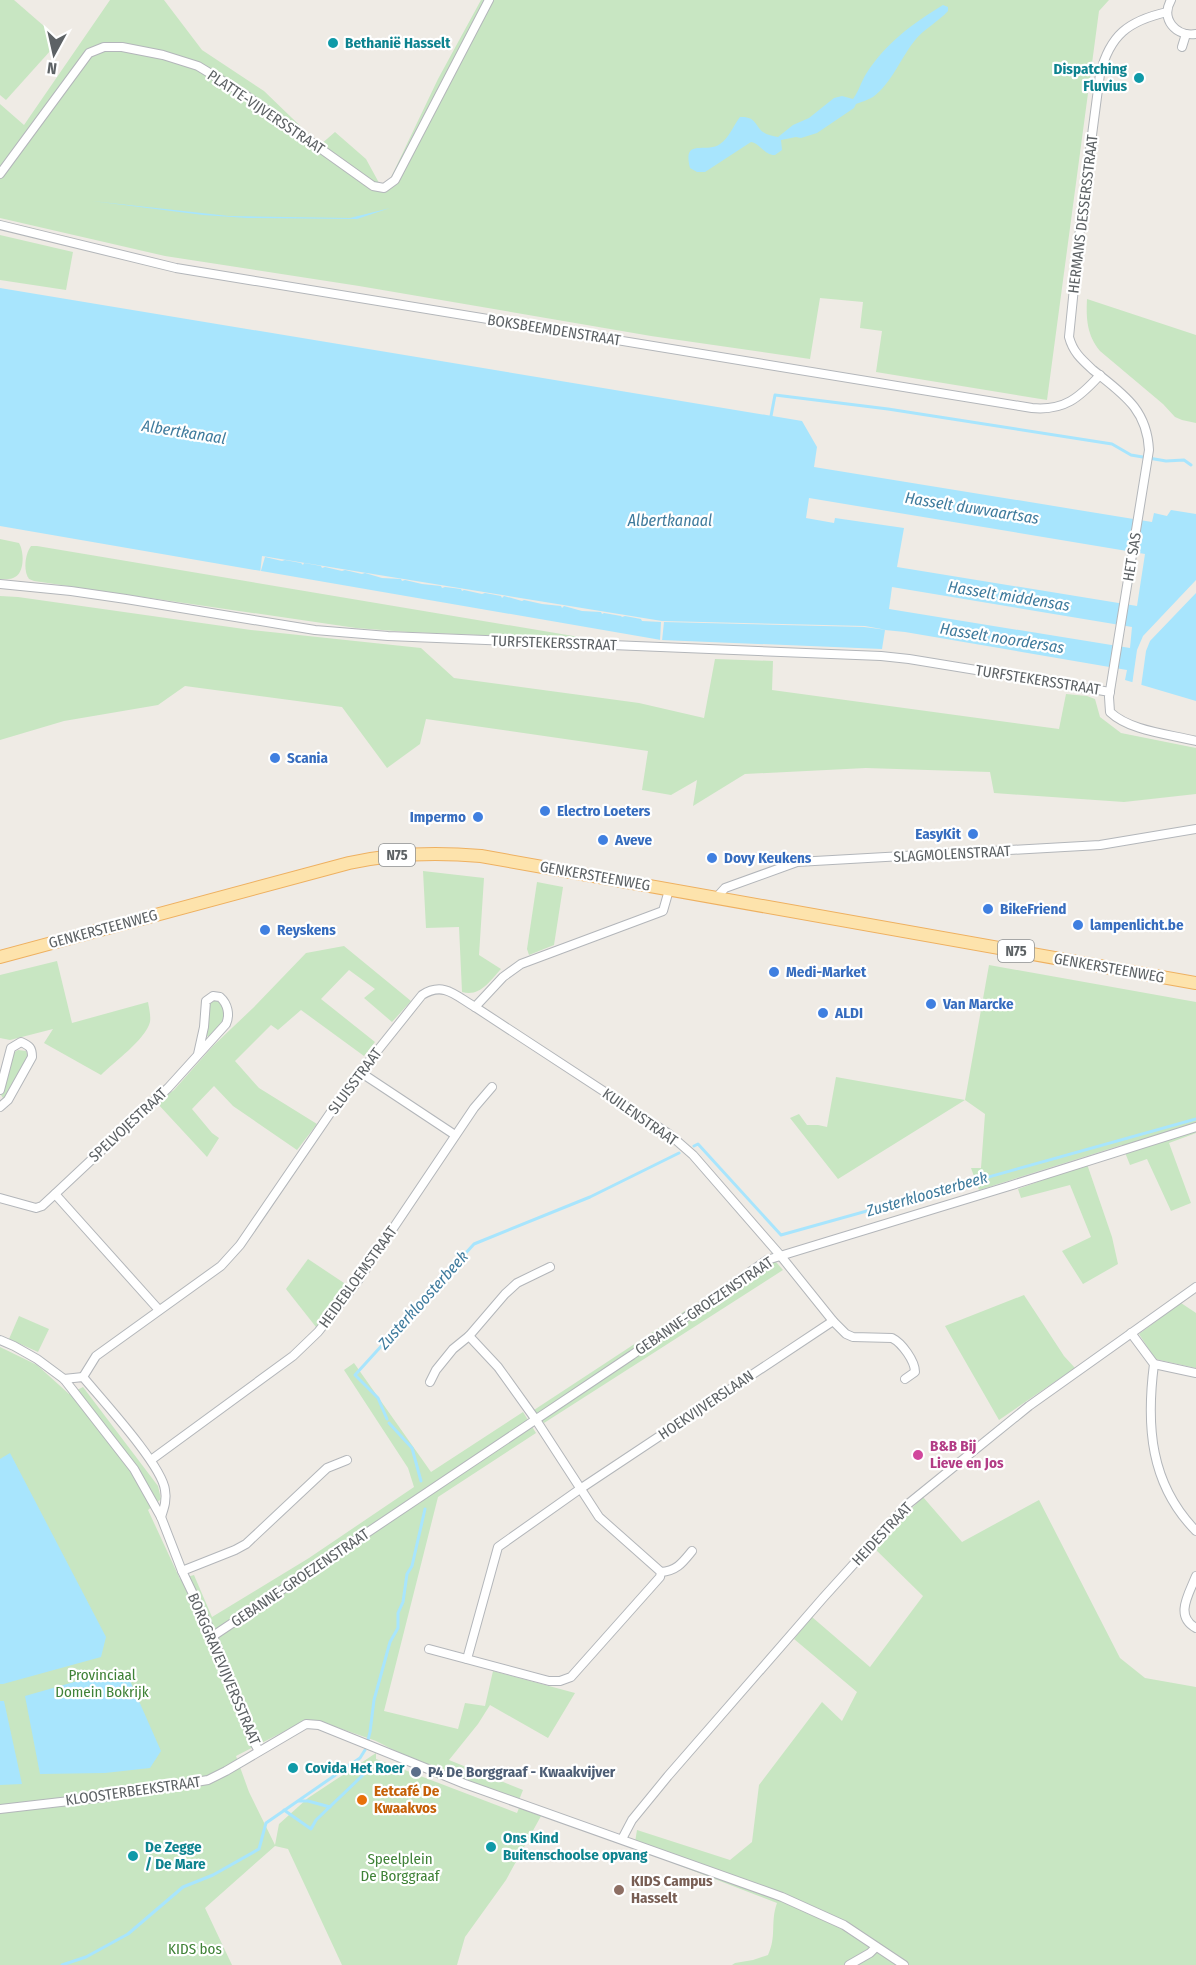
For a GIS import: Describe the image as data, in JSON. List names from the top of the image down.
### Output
{
  "streets": {
    "main road": ["N75", "GENKERSTEENWEG"],
    "street": [
      "PLATTE-VIJVERSSTRAAT",
      "HERMANS DESSERSSTRAAT",
      "BOKSBEEMDENSTRAAT",
      "HET SAS",
      "TURFSTEKERSSTRAAT",
      "SLAGMOLENSTRAAT",
      "SLUISSTRAAT",
      "KUILENSTRAAT",
      "SPELVOJESTRAAT",
      "HEIDEBLOEMSTRAAT",
      "GEBANNE-GROEZENSTRAAT",
      "HOEKVIJVERSLAAN",
      "HEIDESTRAAT",
      "BORGGRAVEVIJVERSSTRAAT",
      "KLOOSTERBEEKSTRAAT"
    ]
  },
  "crossings": [
    ["HERMANS DESSERSSTRAAT", "BOKSBEEMDENSTRAAT"],
    ["HERMANS DESSERSSTRAAT", "HET SAS"],
    ["HET SAS", "TURFSTEKERSSTRAAT"],
    ["SLAGMOLENSTRAAT", "GENKERSTEENWEG"],
    ["SLUISSTRAAT", "KUILENSTRAAT"],
    ["SLUISSTRAAT", "BORGGRAVEVIJVERSSTRAAT"],
    ["KUILENSTRAAT", "GEBANNE-GROEZENSTRAAT"],
    ["HEIDEBLOEMSTRAAT", "BORGGRAVEVIJVERSSTRAAT"],
    ["GEBANNE-GROEZENSTRAAT", "BORGGRAVEVIJVERSSTRAAT"],
    ["HEIDESTRAAT", "BORGGRAVEVIJVERSSTRAAT"],
    ["BORGGRAVEVIJVERSSTRAAT", "KLOOSTERBEEKSTRAAT"]
  ],
  "water": [
    "Albertkanaal",
    "Hasselt duwvaartsas",
    "Hasselt middensas",
    "Hasselt noordersas",
    "Zusterkloosterbeek"
  ],
  "parks": ["Provinciaal Domein Bokrijk", "Speelplein De Borggraaf", "KIDS bos"],
  "places": [
    "Bethanië Hasselt",
    "Dispatching Fluvius",
    "Scania",
    "Electro Loeters",
    "Impermo",
    "EasyKit",
    "Aveve",
    "Dovy Keukens",
    "BikeFriend",
    "lampenlicht.be",
    "Reyskens",
    "Medi-Market",
    "Van Marcke",
    "ALDI",
    "B&B Bij Lieve en Jos",
    "Covida Het Roer",
    "P4 De Borggraaf - Kwaakvijver",
    "Eetcafé De Kwaakvos",
    "Ons Kind Buitenschoolse opvang",
    "De Zegge / De Mare",
    "KIDS Campus Hasselt"
  ],
  "north": "bottom"
}
